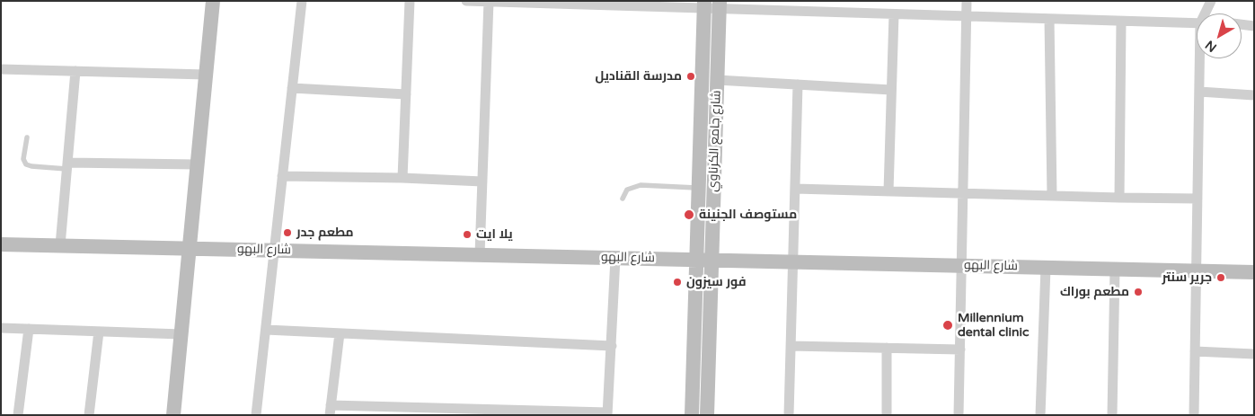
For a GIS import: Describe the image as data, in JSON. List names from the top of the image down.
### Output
{
  "streets": {
    "street": ["شارع جامع الكرناوي", "شارع البهو"]
  },
  "crossings": [
    ["شارع جامع الكرناوي", "شارع البهو"]
  ],
  "places": [
    "مدرسة القناديل",
    "مستوصف الجنينة",
    "مطعم جدر",
    "يلا ايت",
    "جرير سنتر",
    "فور سيزون",
    "مطعم بوراك",
    "Millennium dental clinic"
  ],
  "north": "bottom left"
}
